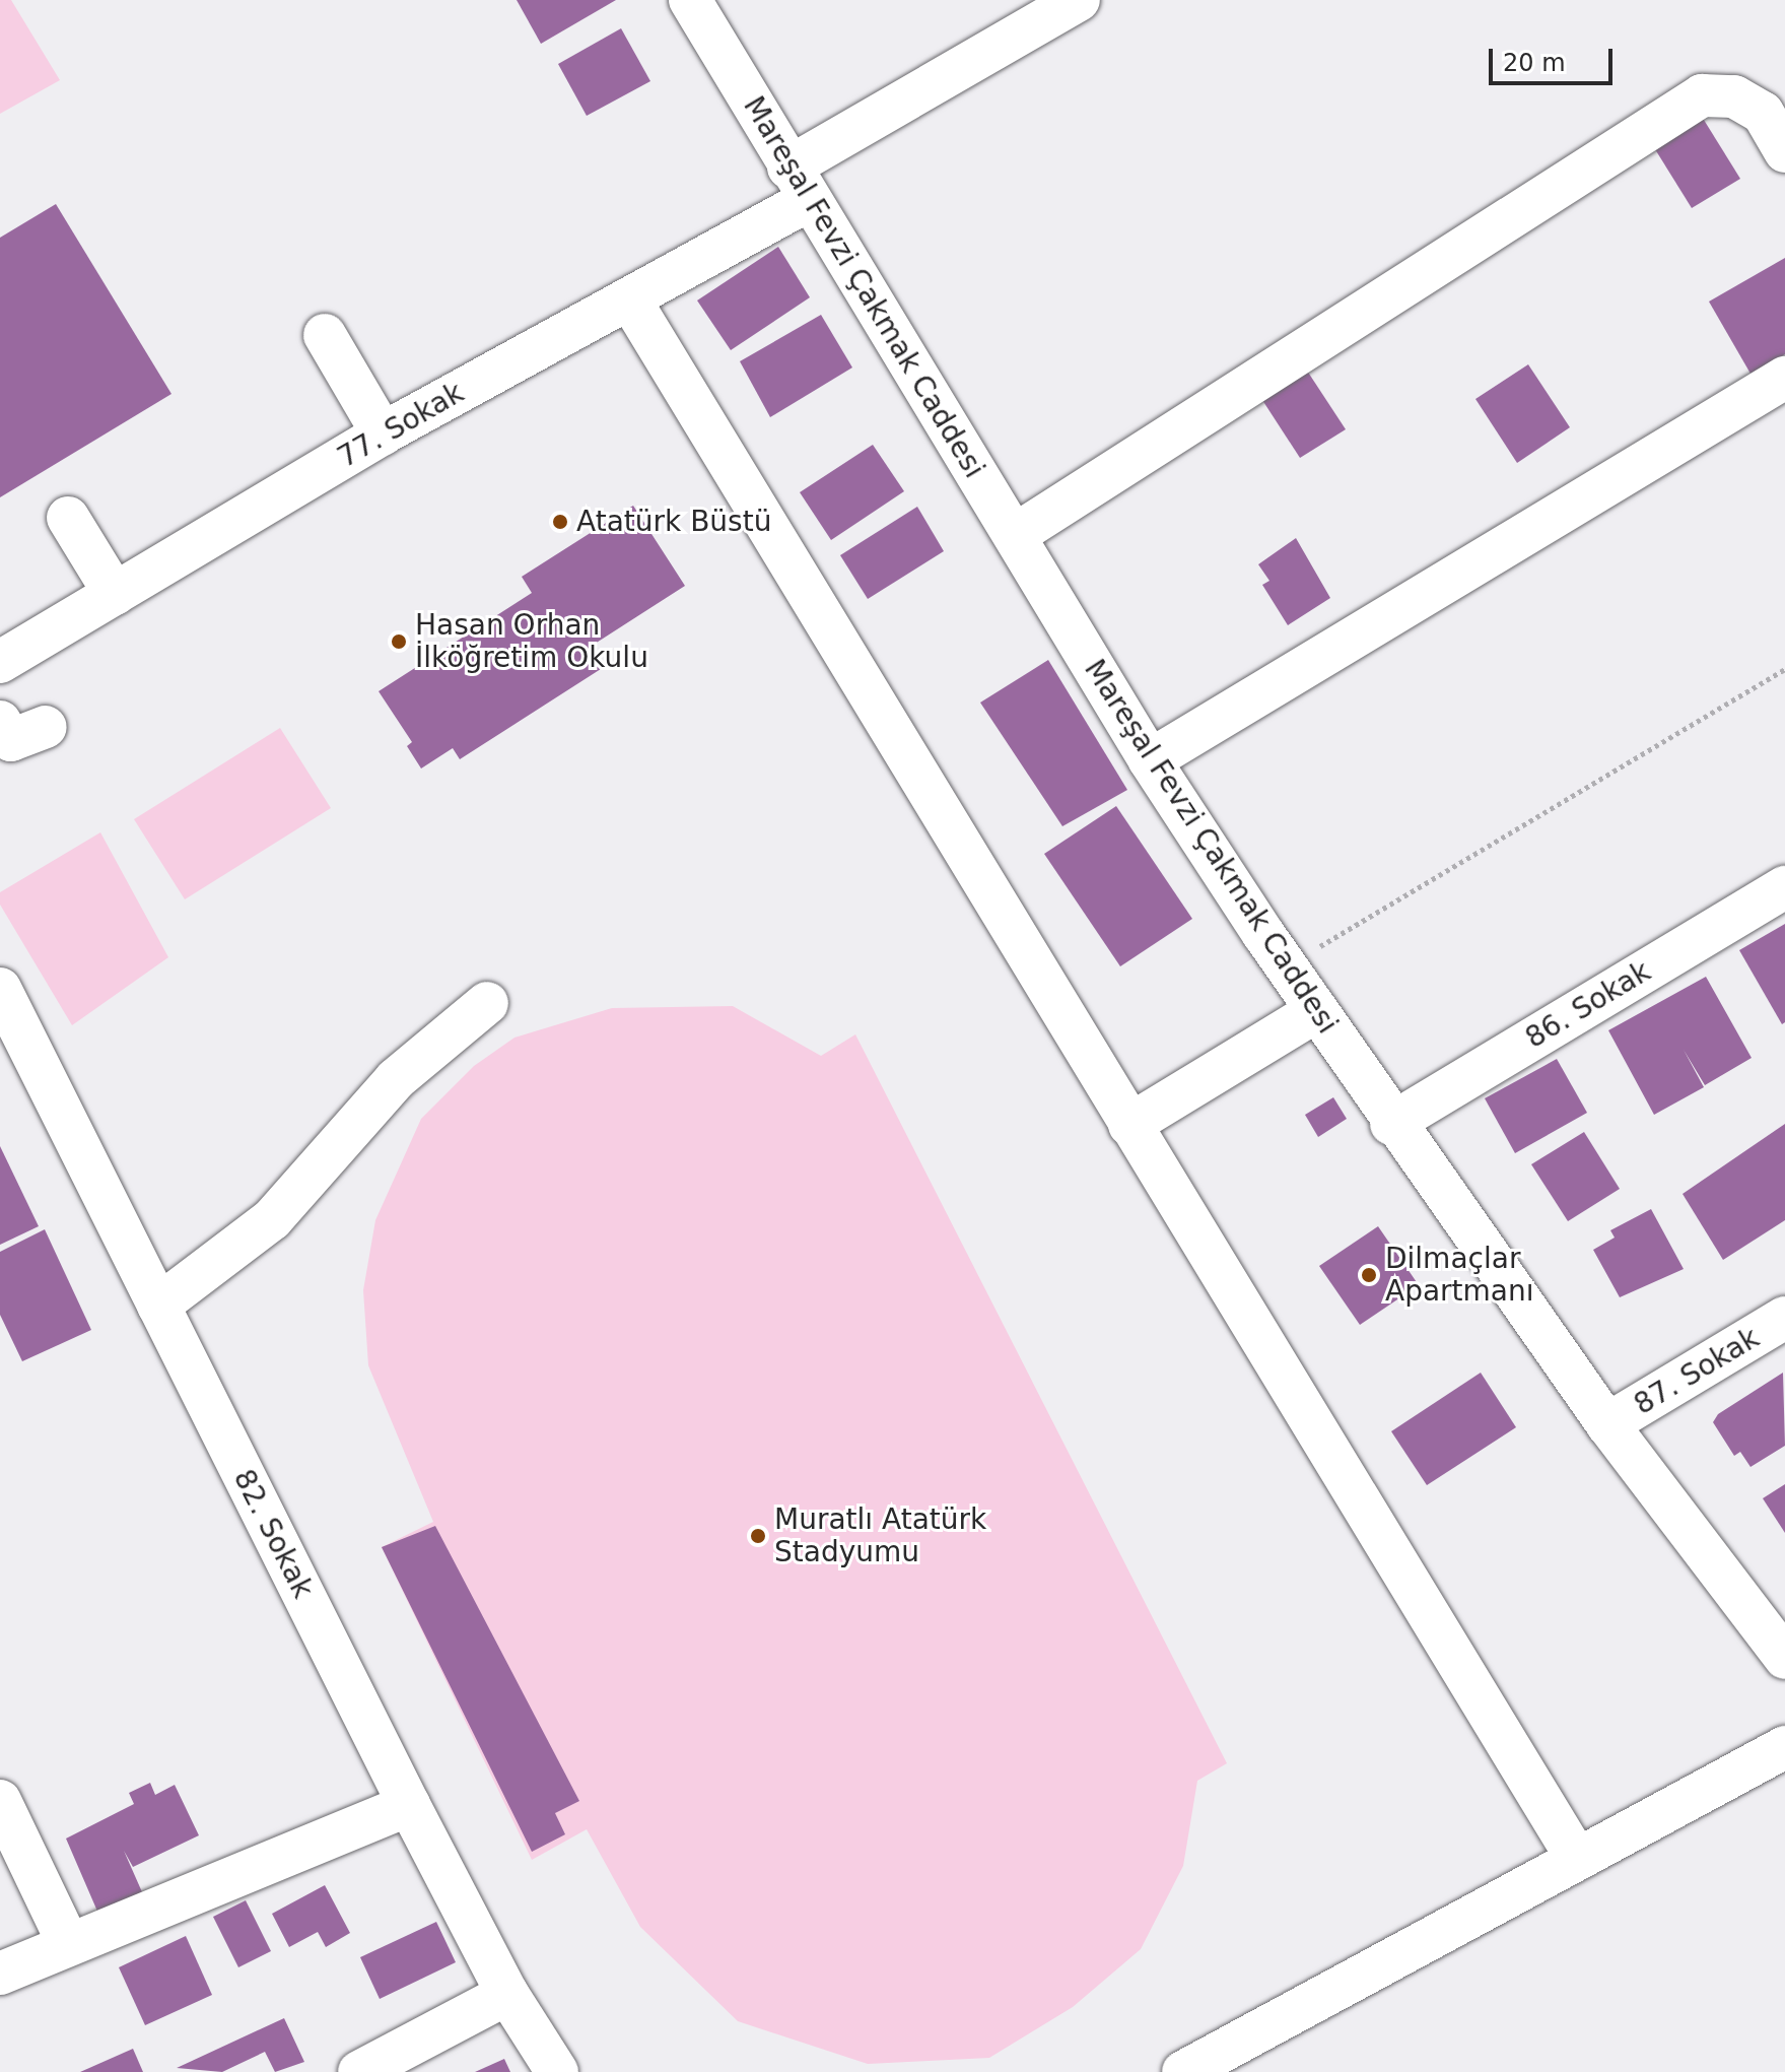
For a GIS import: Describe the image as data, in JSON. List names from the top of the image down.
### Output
{
  "streets": {
    "street": [
      "Mareşal Fevzi Çakmak Caddesi",
      "77. Sokak",
      "86. Sokak",
      "87. Sokak",
      "82. Sokak"
    ]
  },
  "crossings": [
    ["Mareşal Fevzi Çakmak Caddesi", "77. Sokak"],
    ["Mareşal Fevzi Çakmak Caddesi", "86. Sokak"],
    ["Mareşal Fevzi Çakmak Caddesi", "87. Sokak"]
  ],
  "places": [
    "Atatürk Büstü",
    "Hasan Orhan İlköğretim Okulu",
    "Dilmaçlar Apartmanı",
    "Muratlı Atatürk Stadyumu"
  ],
  "scale_bar": "20 m"
}
